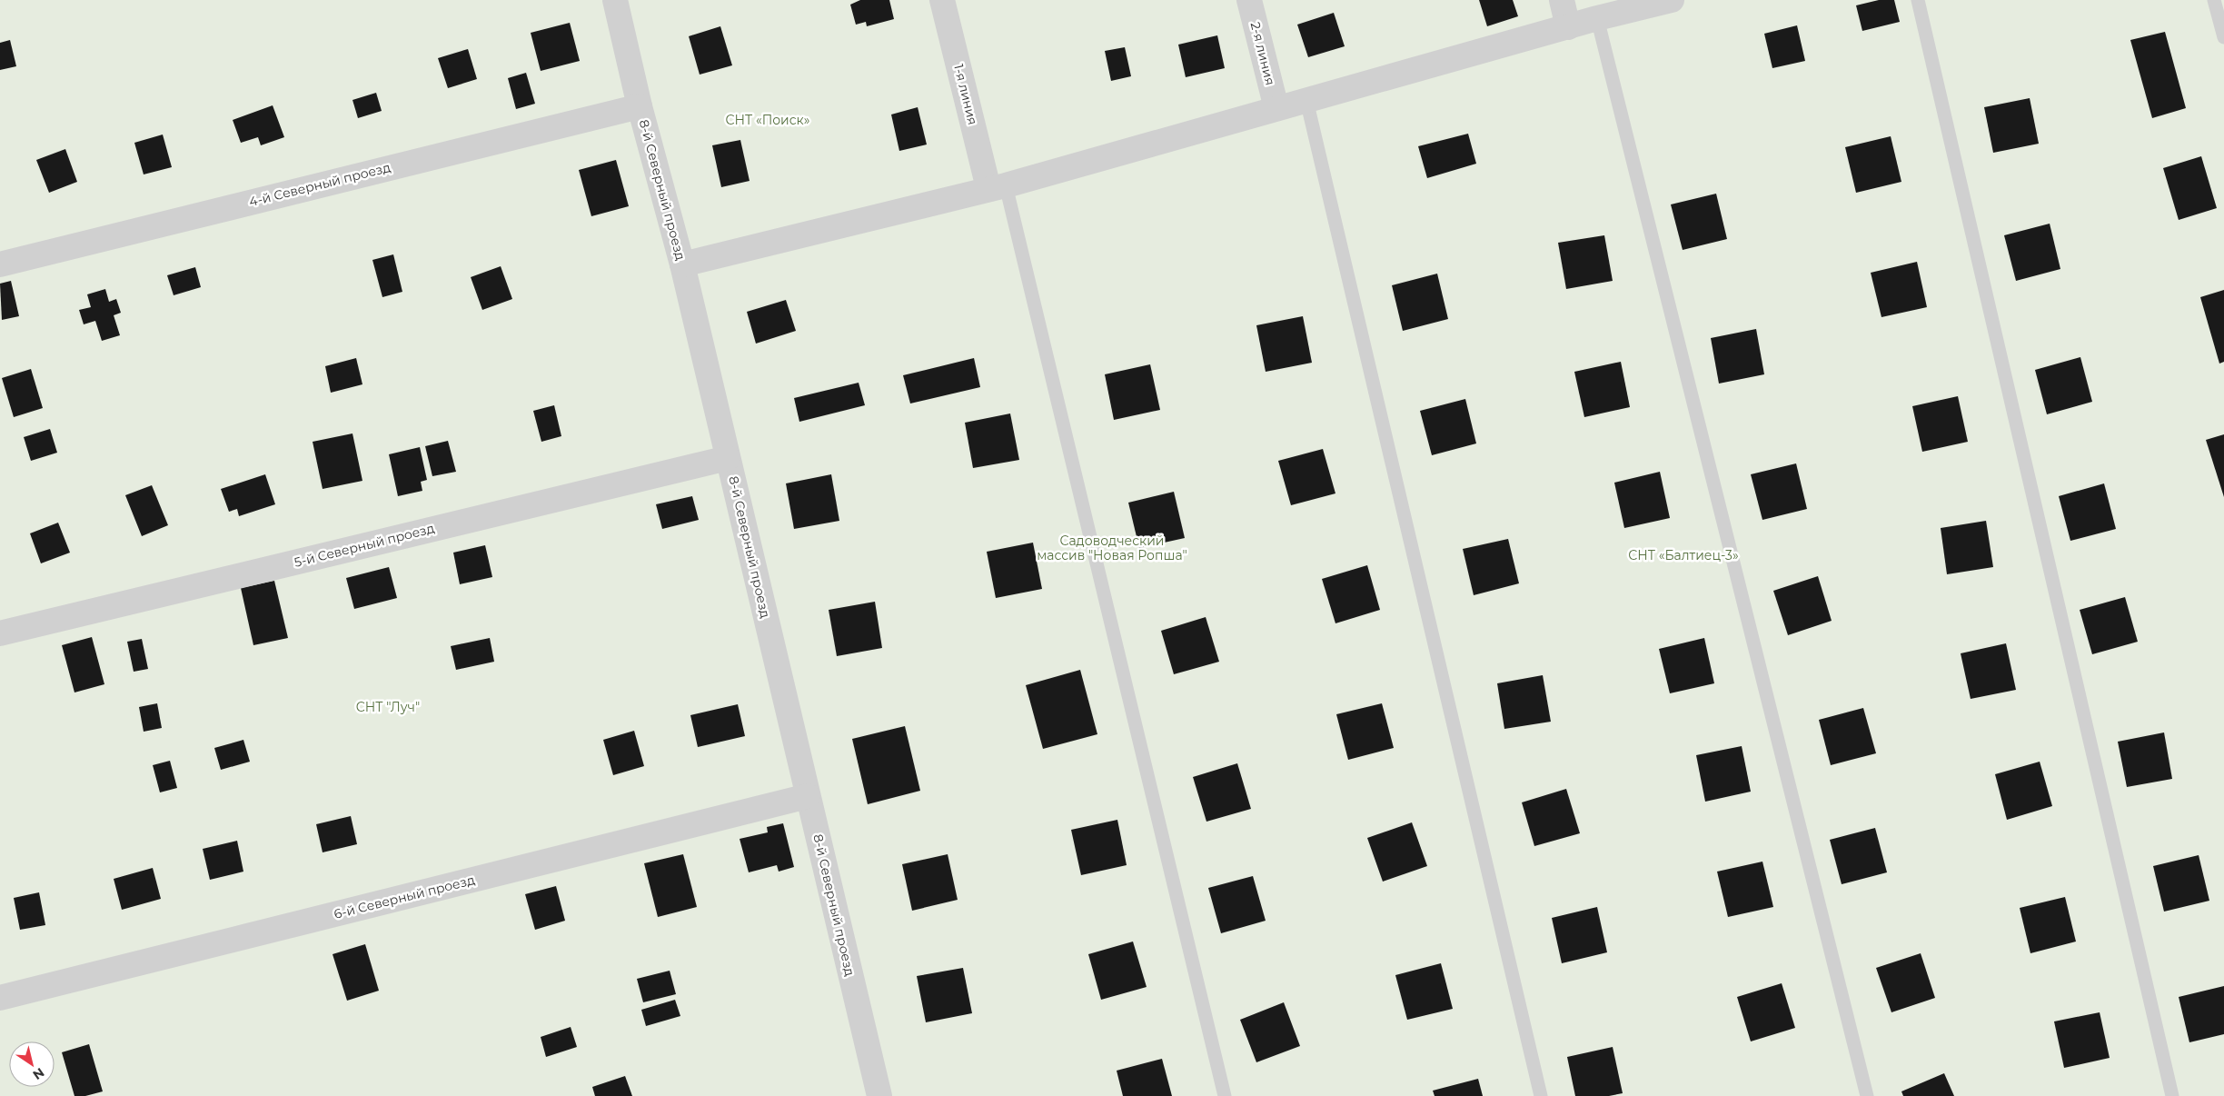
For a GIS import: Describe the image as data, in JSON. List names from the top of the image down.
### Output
{
  "streets": {
    "street": [
      "2-я линия",
      "1-я линия",
      "4-й Северный проезд",
      "8-й Северный проезд",
      "5-й Северный проезд",
      "6-й Северный проезд"
    ]
  },
  "crossings": [
    ["4-й Северный проезд", "8-й Северный проезд"],
    ["8-й Северный проезд", "5-й Северный проезд"],
    ["8-й Северный проезд", "6-й Северный проезд"]
  ],
  "parks": [
    "СНТ «Поиск»",
    "Садоводческий массив \"Новая Ропша\"",
    "СНТ «Балтиец-3»",
    "СНТ \"Луч\""
  ],
  "north": "bottom right"
}
